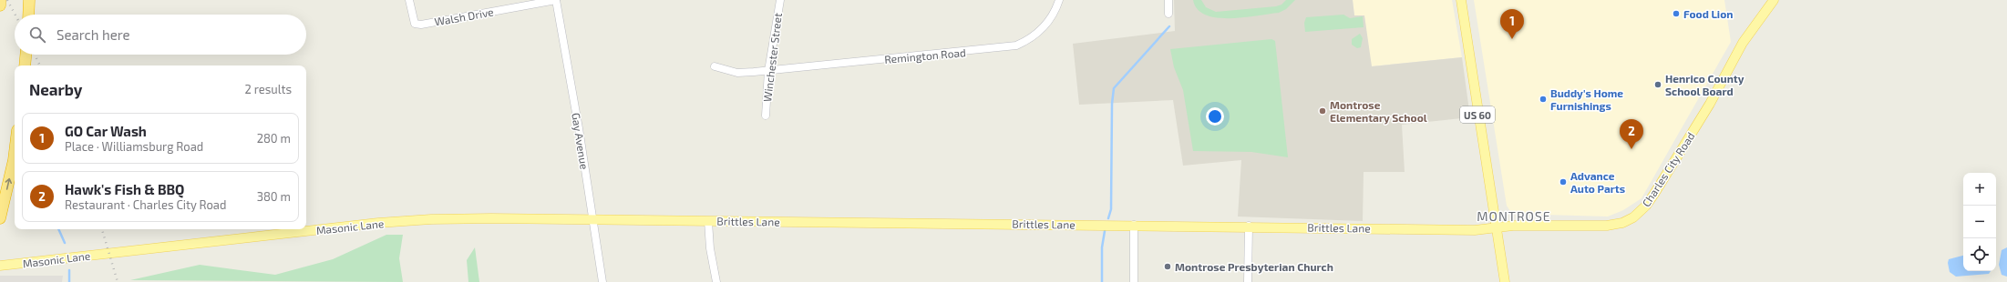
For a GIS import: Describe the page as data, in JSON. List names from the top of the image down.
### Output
{
  "streets": {
    "main road": [
      "US 60",
      "Charles City Road",
      "Brittles Lane",
      "Masonic Lane"
    ],
    "street": [
      "Walsh Drive",
      "Remington Road",
      "Winchester Street",
      "Gay Avenue"
    ]
  },
  "crossings": [
    ["Walsh Drive", "Gay Avenue"],
    ["Remington Road", "Winchester Street"],
    ["US 60", "Charles City Road"],
    ["US 60", "Brittles Lane"],
    ["Gay Avenue", "Brittles Lane"],
    ["Gay Avenue", "Masonic Lane"],
    ["Charles City Road", "Brittles Lane"],
    ["Brittles Lane", "Masonic Lane"]
  ],
  "districts": ["MONTROSE"],
  "places": [
    "Food Lion",
    "Henrico County School Board",
    "Buddy's Home Furnishings",
    "Montrose Elementary School",
    "Advance Auto Parts",
    "Montrose Presbyterian Church"
  ],
  "page": {
    "pins": ["1", "2"],
    "search": "Search here",
    "heading": ["Nearby", "2 results"],
    "list": [
      {
        "mark": "1",
        "name": "GO Car Wash",
        "note": "Place · Williamsburg Road",
        "value": "280 m"
      },
      {
        "mark": "2",
        "name": "Hawk's Fish & BBQ",
        "note": "Restaurant · Charles City Road",
        "value": "380 m"
      }
    ],
    "map_buttons": ["+", "−"]
  }
}
